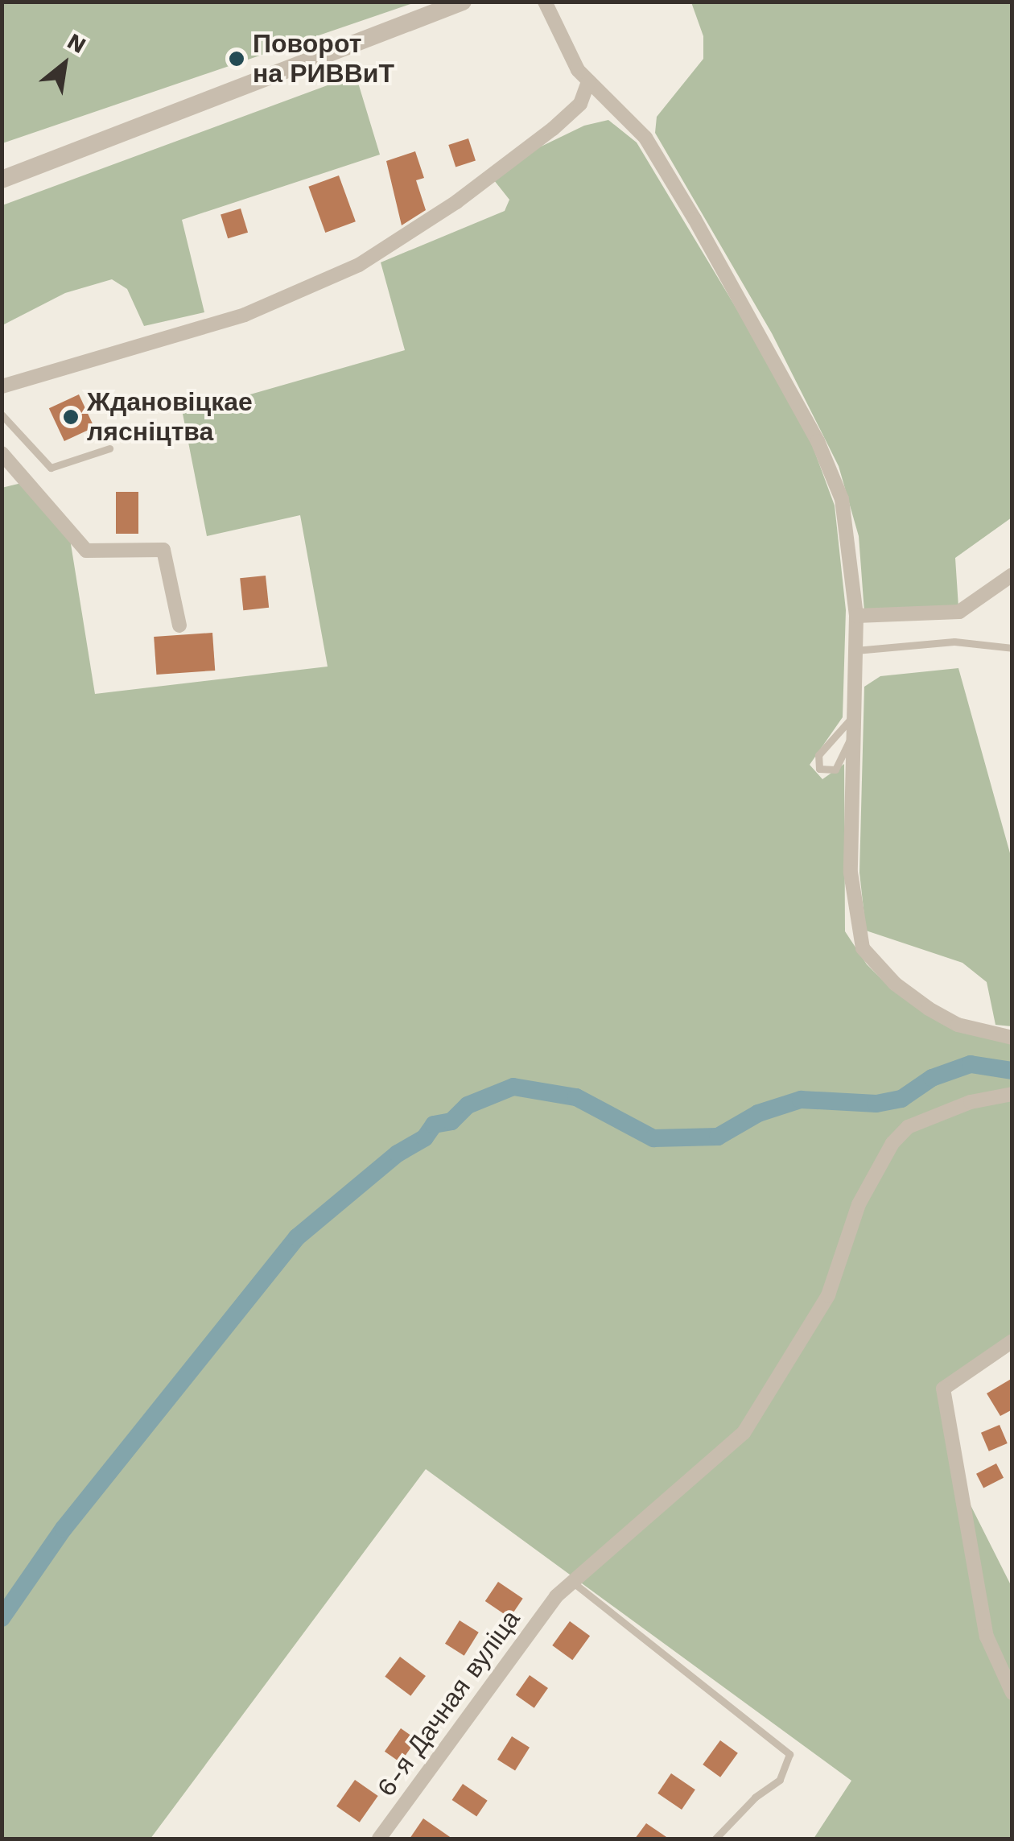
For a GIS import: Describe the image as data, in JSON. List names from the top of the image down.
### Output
{
  "streets": {
    "street": ["6-я Дачная вуліца"]
  },
  "places": ["Поворот на РИВВиТ", "Ждановіцкае лясніцтва"],
  "north": "top right"
}
